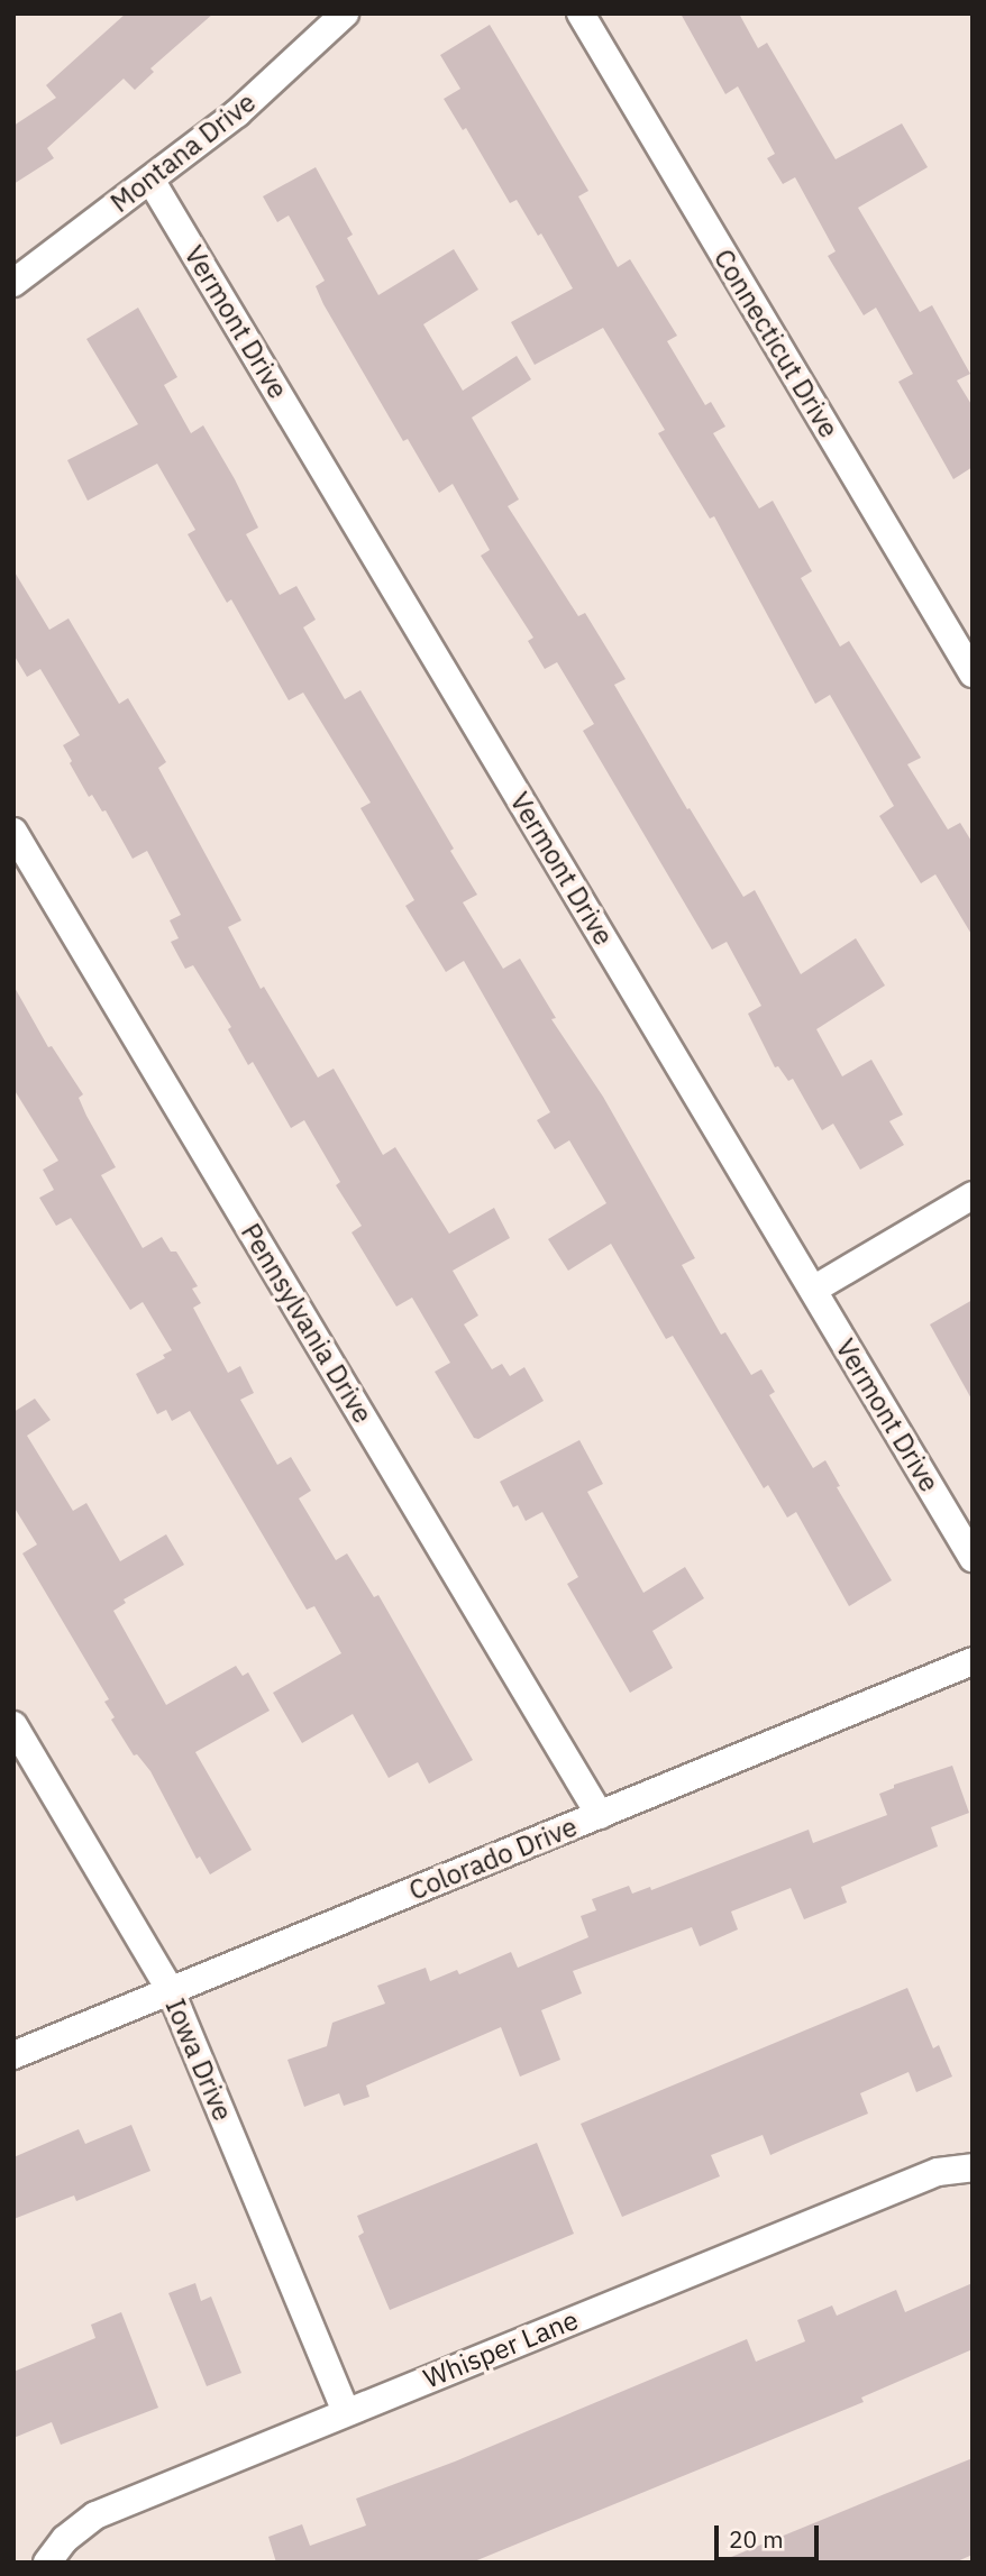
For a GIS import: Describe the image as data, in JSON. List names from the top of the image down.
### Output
{
  "streets": {
    "street": [
      "Montana Drive",
      "Vermont Drive",
      "Connecticut Drive",
      "Pennsylvania Drive",
      "Colorado Drive",
      "Iowa Drive",
      "Whisper Lane"
    ]
  },
  "crossings": [
    ["Montana Drive", "Vermont Drive"],
    ["Pennsylvania Drive", "Colorado Drive"],
    ["Colorado Drive", "Iowa Drive"],
    ["Iowa Drive", "Whisper Lane"]
  ],
  "scale_bar": "20 m"
}
